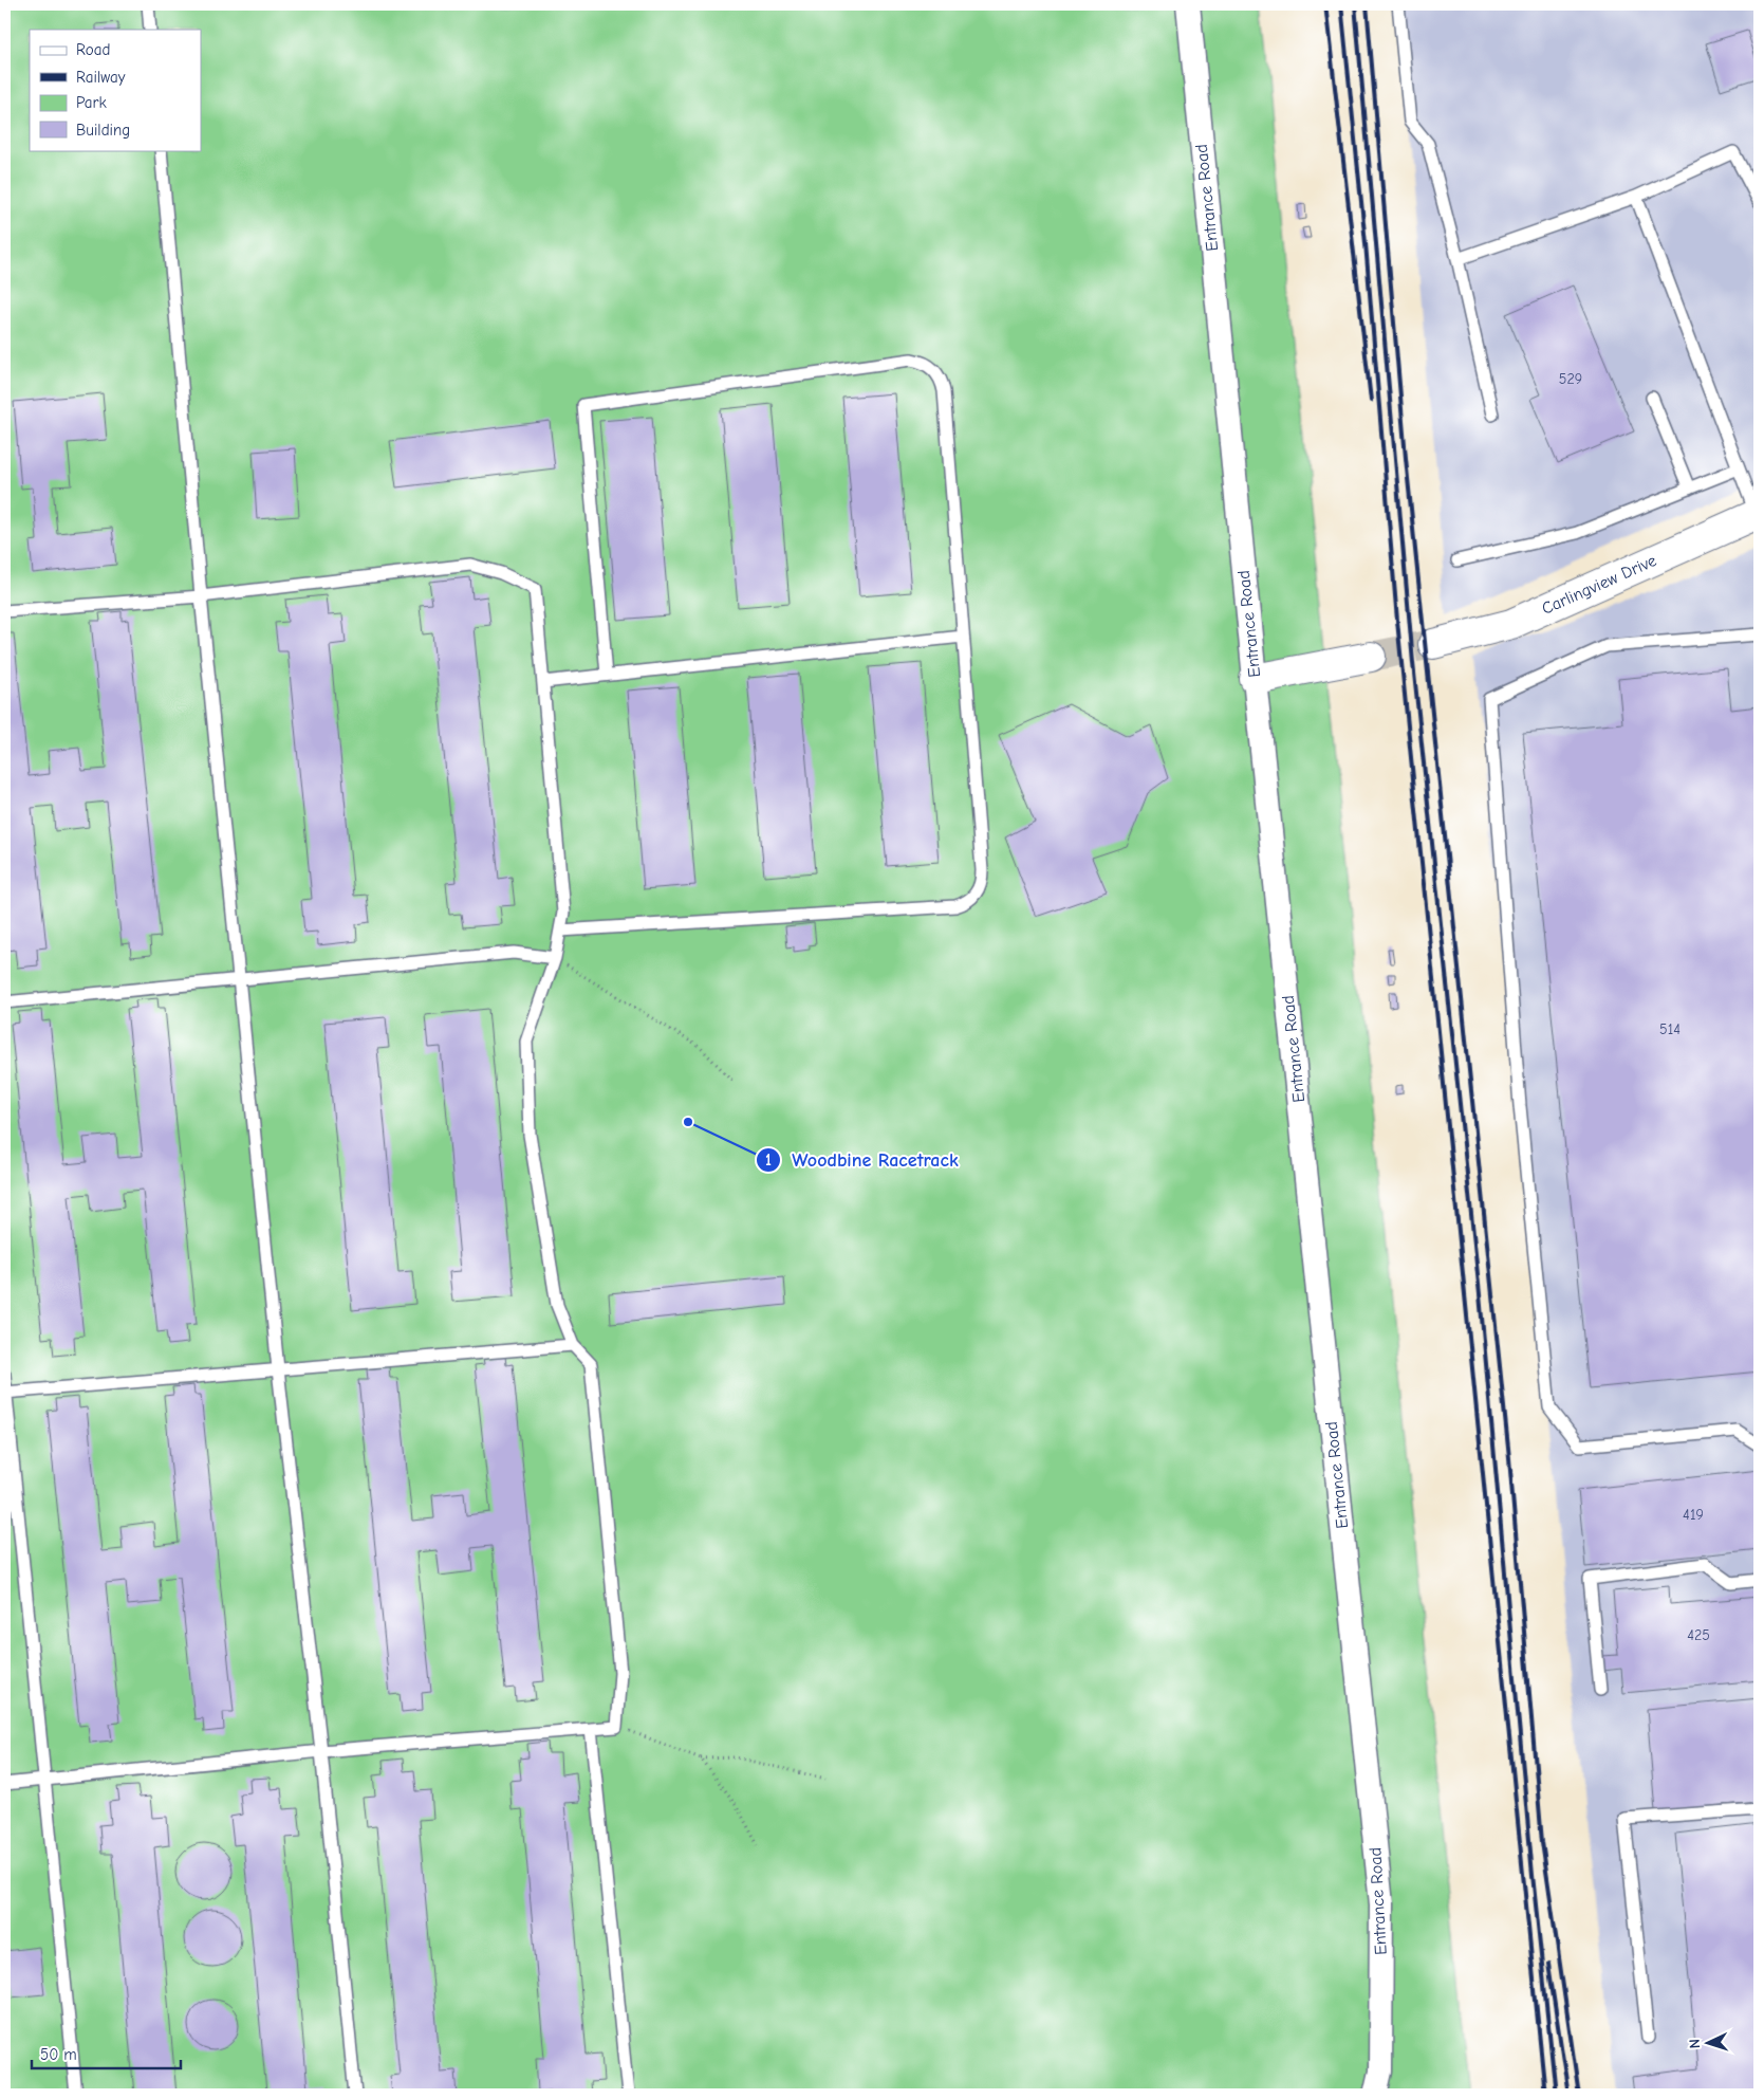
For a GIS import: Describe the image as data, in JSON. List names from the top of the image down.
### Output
{
  "streets": {
    "street": ["Entrance Road", "Carlingview Drive"]
  },
  "places": ["Woodbine Racetrack"],
  "house_numbers": [
    "529",
    "514",
    "419",
    "425"
  ],
  "legend": [
    "Road",
    "Railway",
    "Park",
    "Building"
  ],
  "scale_bar": "50 m",
  "north": "left"
}
